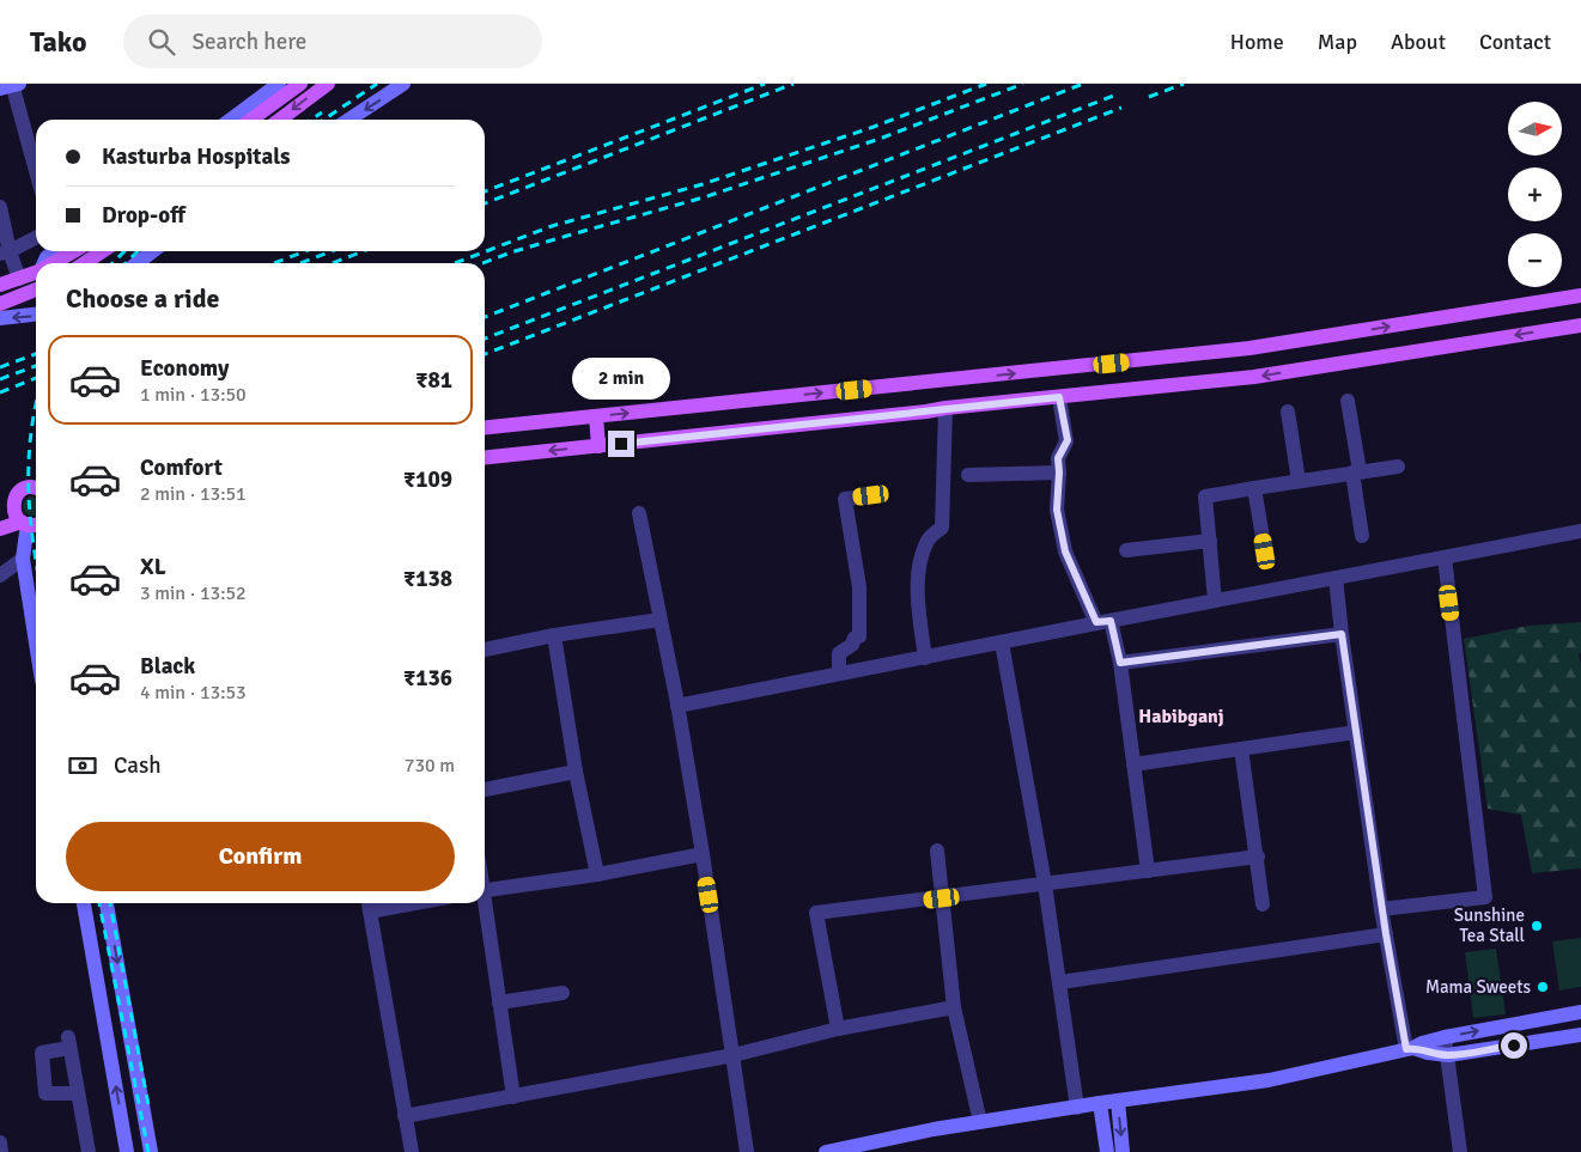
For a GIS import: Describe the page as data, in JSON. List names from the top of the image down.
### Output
{
  "districts": ["Habibganj"],
  "places": ["Sunshine Tea Stall", "Mama Sweets"],
  "north": "right",
  "page": {
    "header": "Tako",
    "search": "Search here",
    "nav": [
      "Home",
      "Map",
      "About",
      "Contact"
    ],
    "map_buttons": ["+", "−"],
    "banner": ["Kasturba Hospitals", "Drop-off"],
    "heading": "Choose a ride",
    "list": [
      {
        "name": "Economy",
        "note": "1 min · 13:50",
        "value": "₹81"
      },
      {
        "name": "Comfort",
        "note": "2 min · 13:51",
        "value": "₹109"
      },
      {
        "name": "XL",
        "note": "3 min · 13:52",
        "value": "₹138"
      },
      {
        "name": "Black",
        "note": "4 min · 13:53",
        "value": "₹136"
      }
    ],
    "bubble": "2 min",
    "pay": ["Cash", "730 m"],
    "buttons": "Confirm"
  }
}
